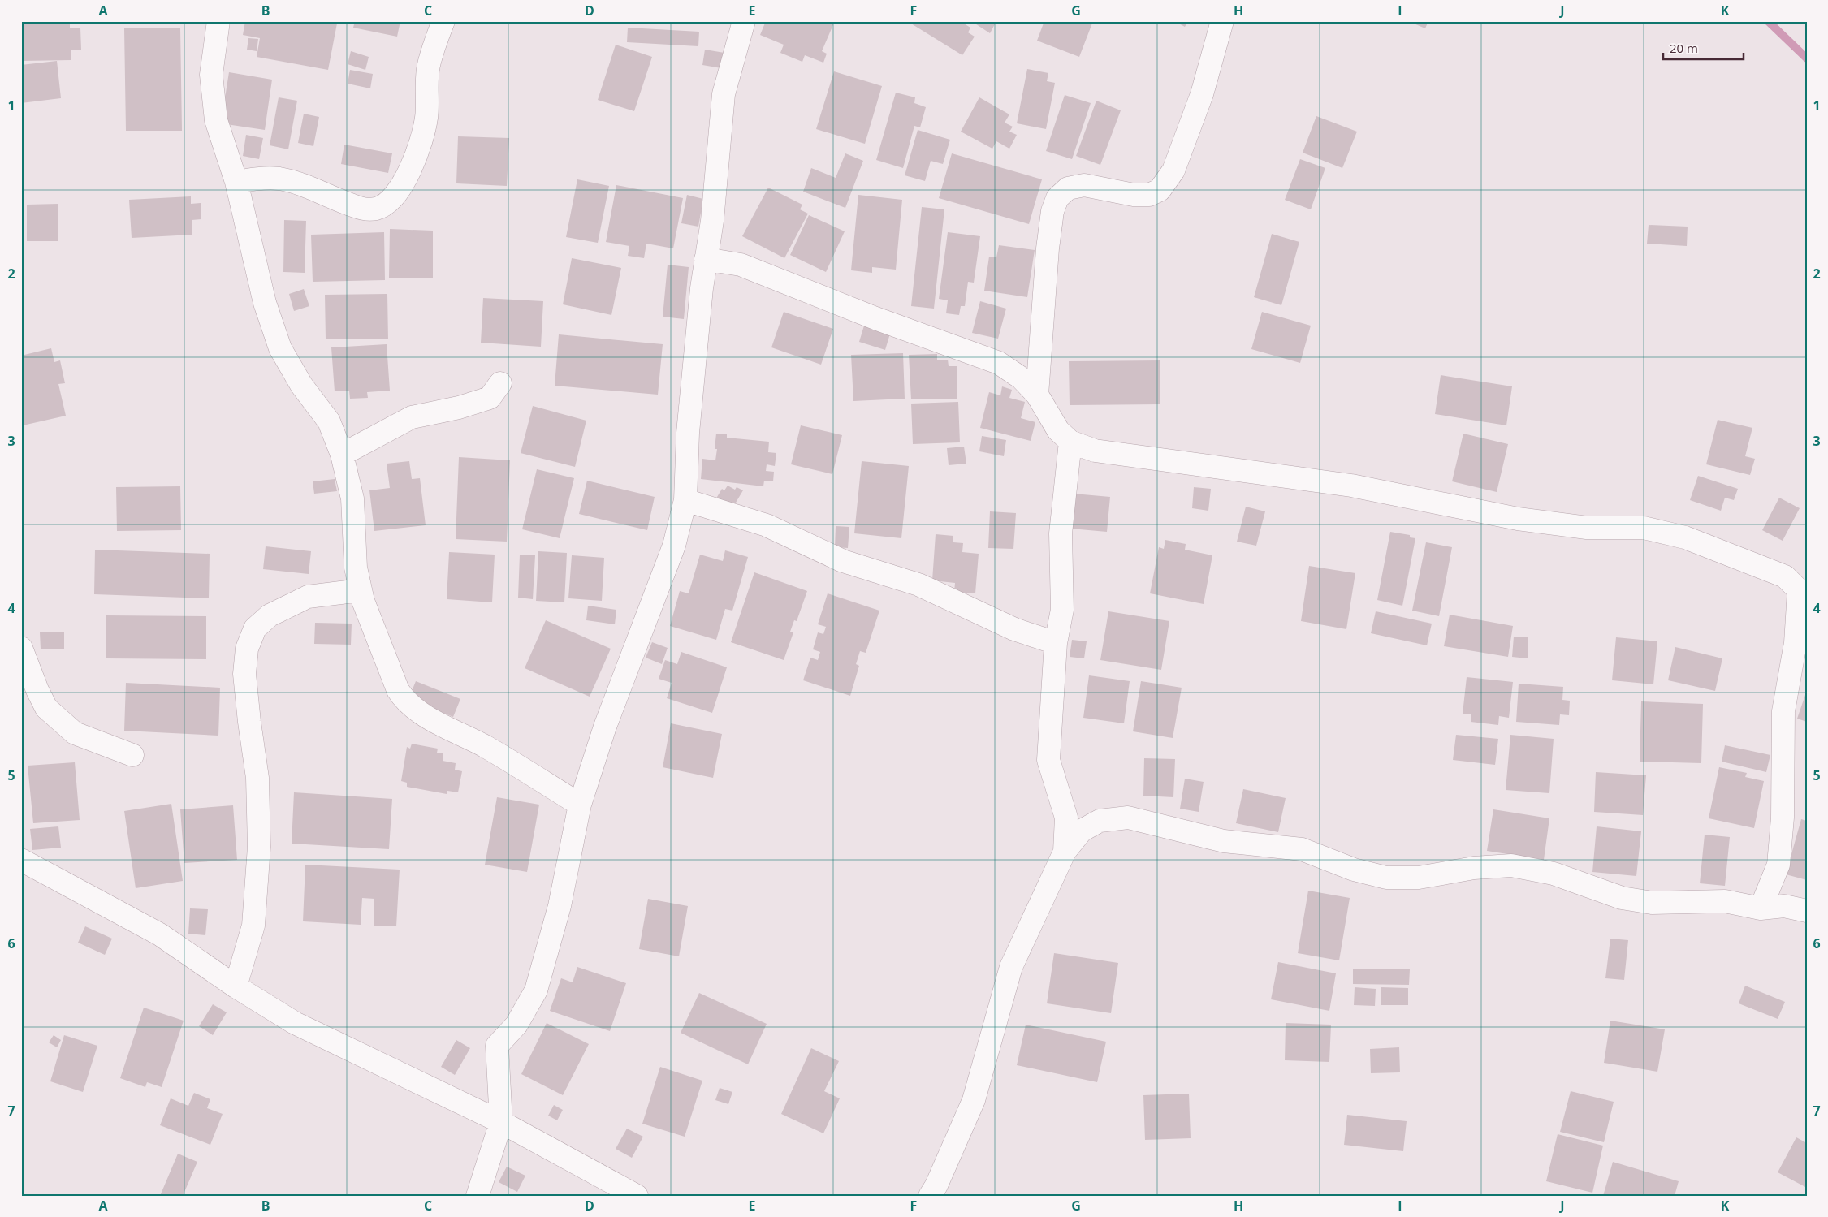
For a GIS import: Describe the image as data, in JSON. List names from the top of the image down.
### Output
{
  "scale_bar": "20 m",
  "grid": {
    "columns": [
      "A",
      "B",
      "C",
      "D",
      "E",
      "F",
      "G",
      "H",
      "I",
      "J",
      "K"
    ],
    "rows": [
      "1",
      "2",
      "3",
      "4",
      "5",
      "6",
      "7"
    ]
  }
}
